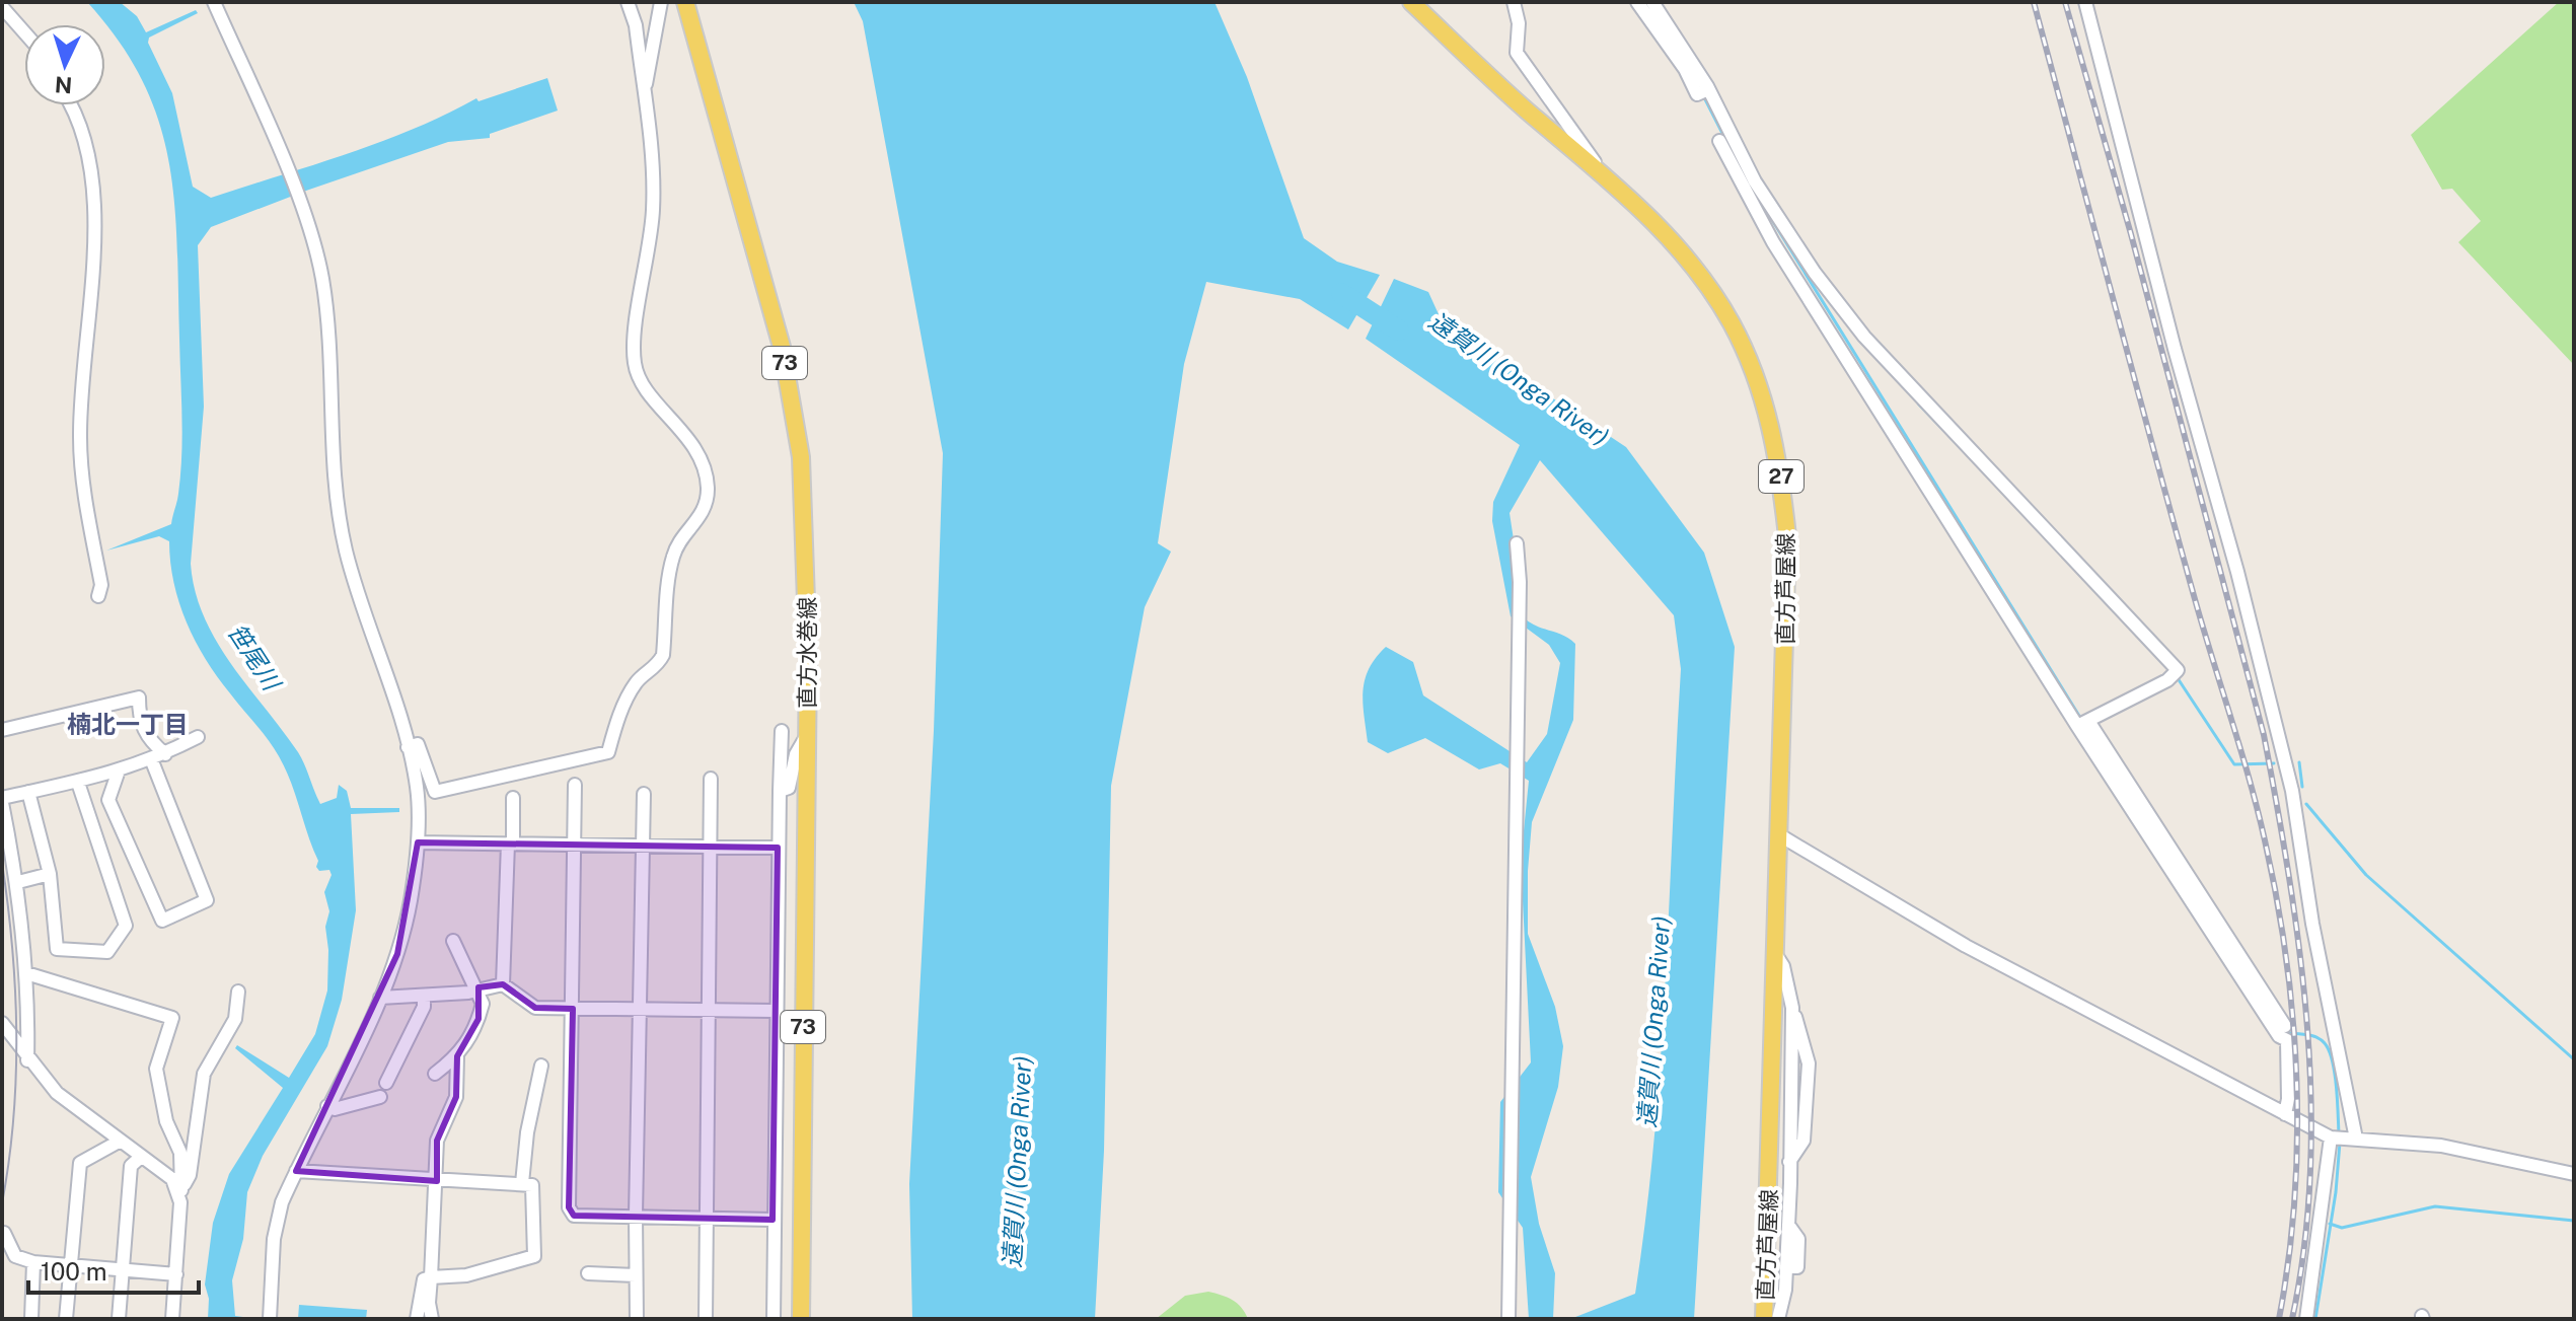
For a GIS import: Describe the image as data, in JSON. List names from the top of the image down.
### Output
{
  "streets": {
    "main road": [
      "73",
      "27",
      "直方芦屋線",
      "直方水巻線"
    ]
  },
  "districts": ["楠北一丁目"],
  "water": ["遠賀川 (Onga River)", "笹尾川"],
  "scale_bar": "100 m",
  "north": "bottom"
}
